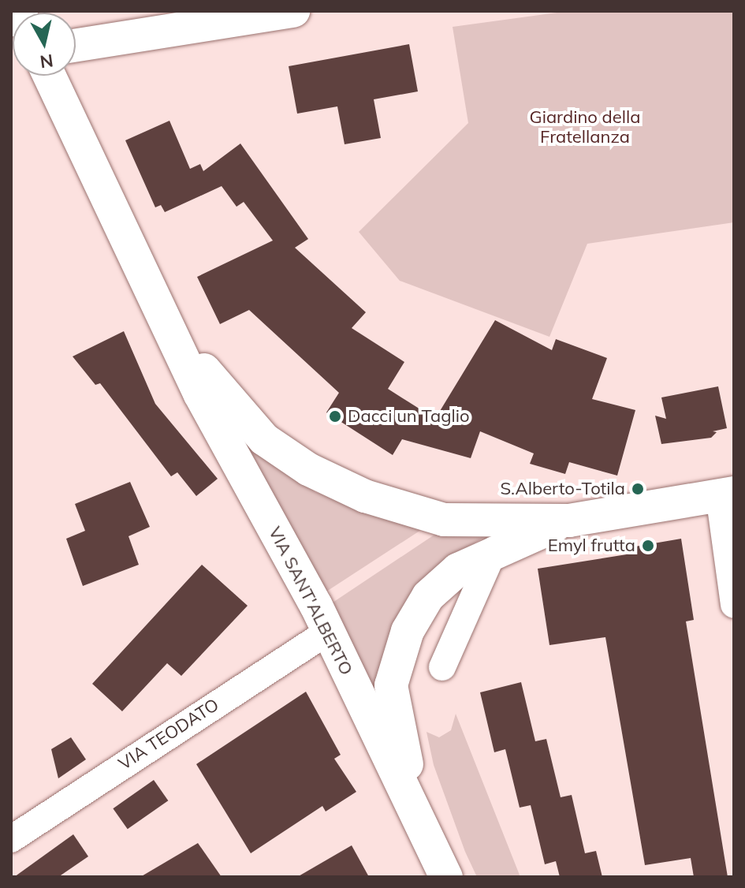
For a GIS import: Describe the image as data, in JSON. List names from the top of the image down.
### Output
{
  "streets": {
    "street": ["VIA SANT'ALBERTO", "VIA TEODATO"]
  },
  "crossings": [
    ["VIA SANT'ALBERTO", "VIA TEODATO"]
  ],
  "parks": ["Giardino della Fratellanza"],
  "places": ["Dacci un Taglio", "S.Alberto-Totila", "Emyl frutta"],
  "north": "bottom"
}
